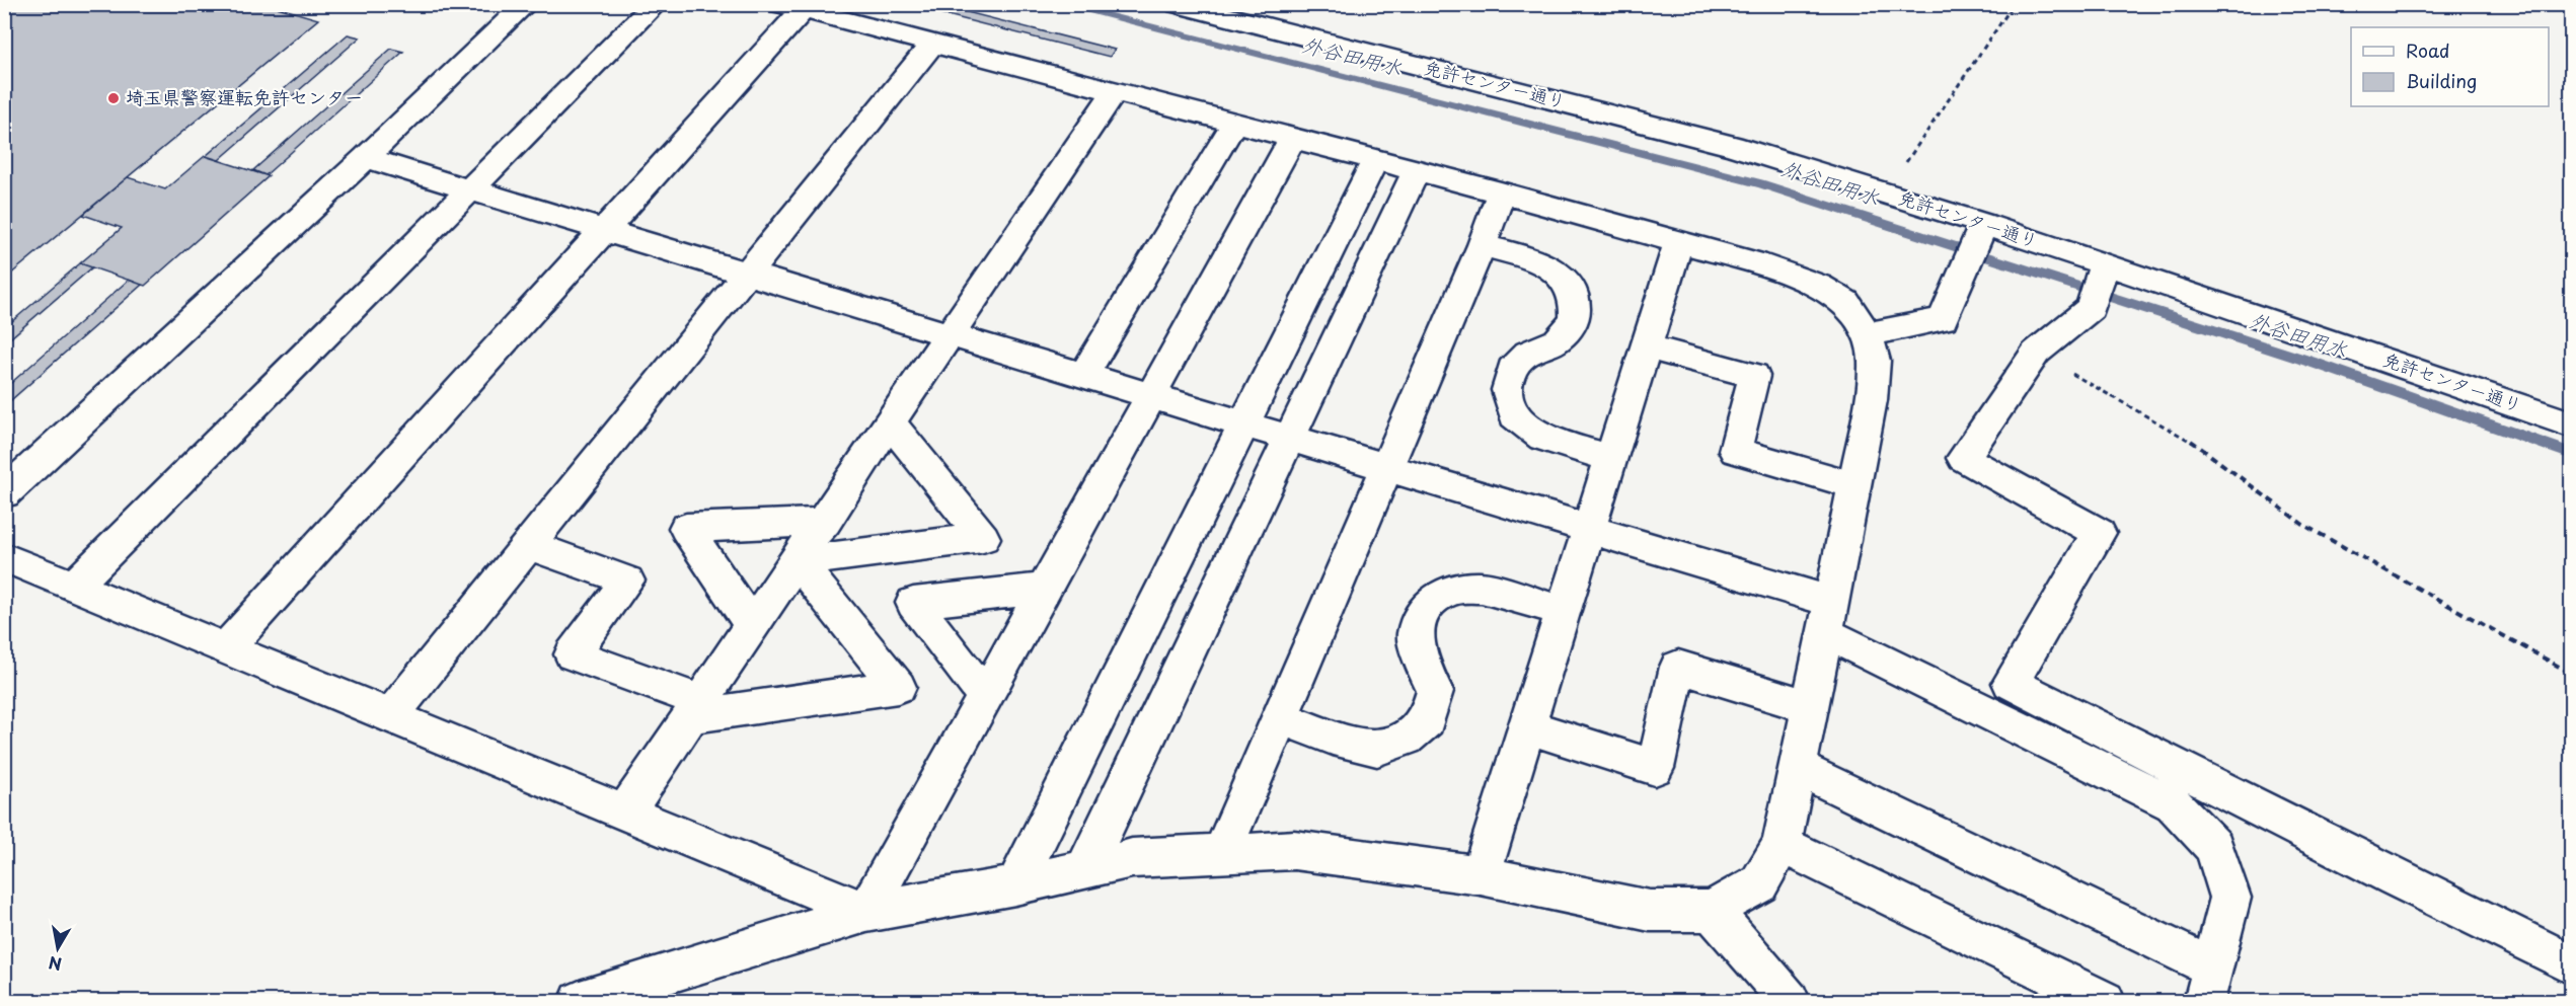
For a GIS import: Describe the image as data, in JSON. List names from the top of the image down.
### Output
{
  "streets": {
    "street": ["免許センター通り"]
  },
  "water": ["外谷田用水"],
  "places": ["埼玉県警察運転免許センター"],
  "legend": ["Road", "Building"],
  "north": "bottom"
}
